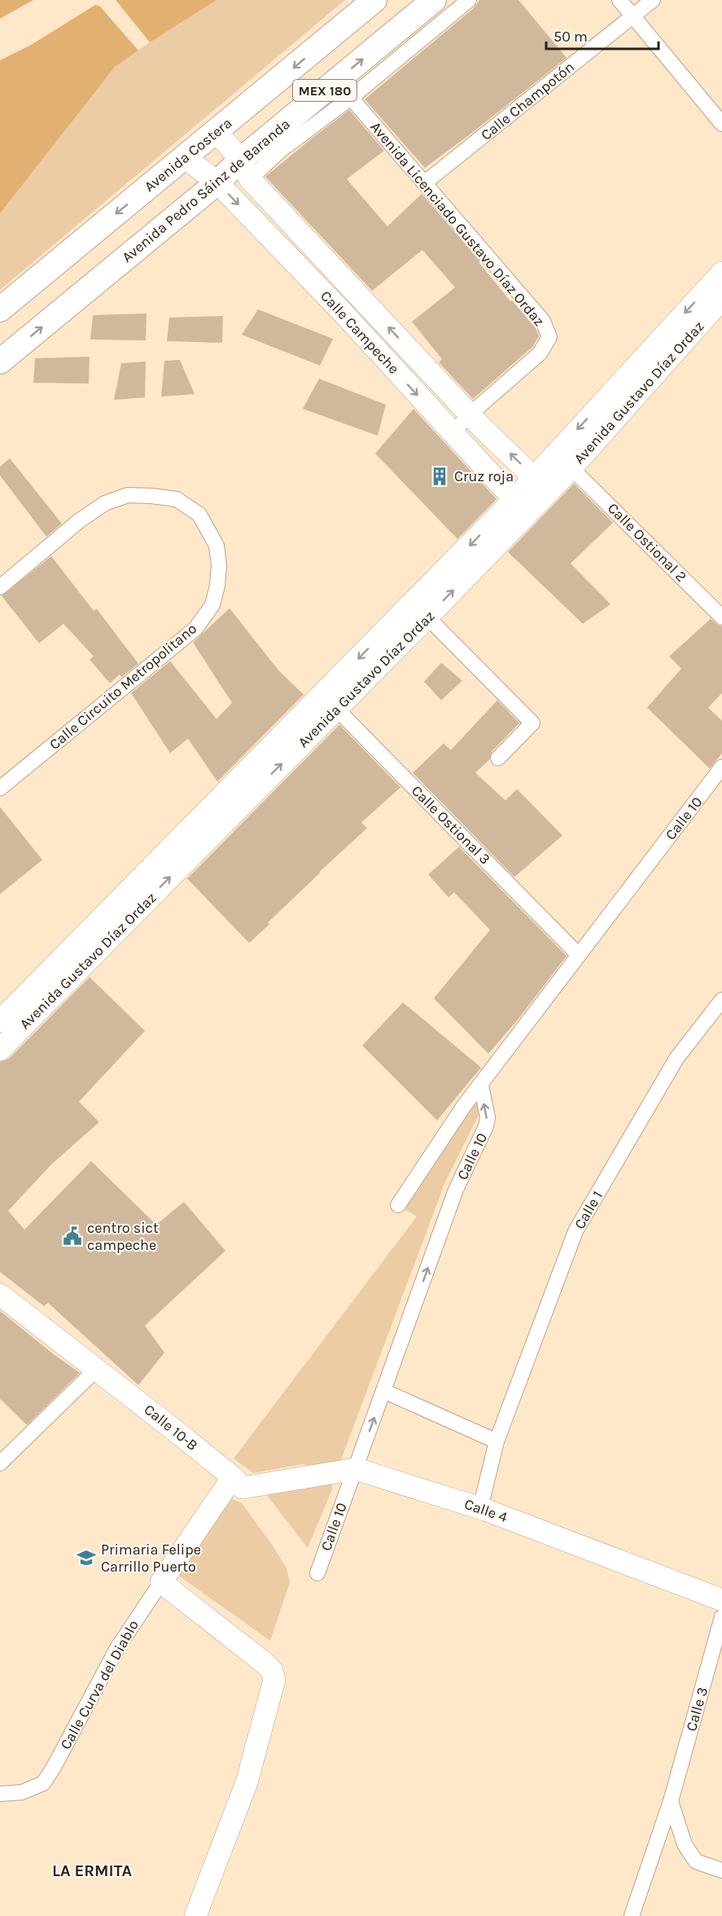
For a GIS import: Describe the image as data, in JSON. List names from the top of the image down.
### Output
{
  "streets": {
    "main road": ["MEX 180", "Avenida Costera", "Avenida Pedro Sáinz de Baranda"],
    "street": [
      "Calle Champotón",
      "Avenida Licenciado Gustavo Díaz Ordaz",
      "Calle Campeche",
      "Avenida Gustavo Díaz Ordaz",
      "Calle Ostional 2",
      "Calle Circuito Metropolitano",
      "Calle 10",
      "Calle Ostional 3",
      "Calle 1",
      "Calle 10-B",
      "Calle 4",
      "Calle Curva del Diablo",
      "Calle 3"
    ]
  },
  "crossings": [
    ["Calle Champotón", "Avenida Licenciado Gustavo Díaz Ordaz"],
    ["Avenida Costera", "Calle Campeche"],
    ["Avenida Pedro Sáinz de Baranda", "Calle Campeche"],
    ["Avenida Licenciado Gustavo Díaz Ordaz", "Calle Campeche"],
    ["Calle Campeche", "Avenida Gustavo Díaz Ordaz"],
    ["Avenida Gustavo Díaz Ordaz", "Calle Ostional 2"],
    ["Avenida Gustavo Díaz Ordaz", "Calle Ostional 3"],
    ["Calle 10", "Calle Ostional 3"],
    ["Calle 10", "Calle 4"],
    ["Calle 1", "Calle 4"],
    ["Calle 10-B", "Calle 4"],
    ["Calle 10-B", "Calle Curva del Diablo"],
    ["Calle 4", "Calle Curva del Diablo"]
  ],
  "one_way": ["Avenida Costera", "Avenida Pedro Sáinz de Baranda"],
  "districts": ["LA ERMITA"],
  "places": {
    "building": ["Cruz roja"],
    "public building": ["centro sict campeche"],
    "school or university": ["Primaria Felipe Carrillo Puerto"]
  },
  "scale_bar": "50 m"
}
